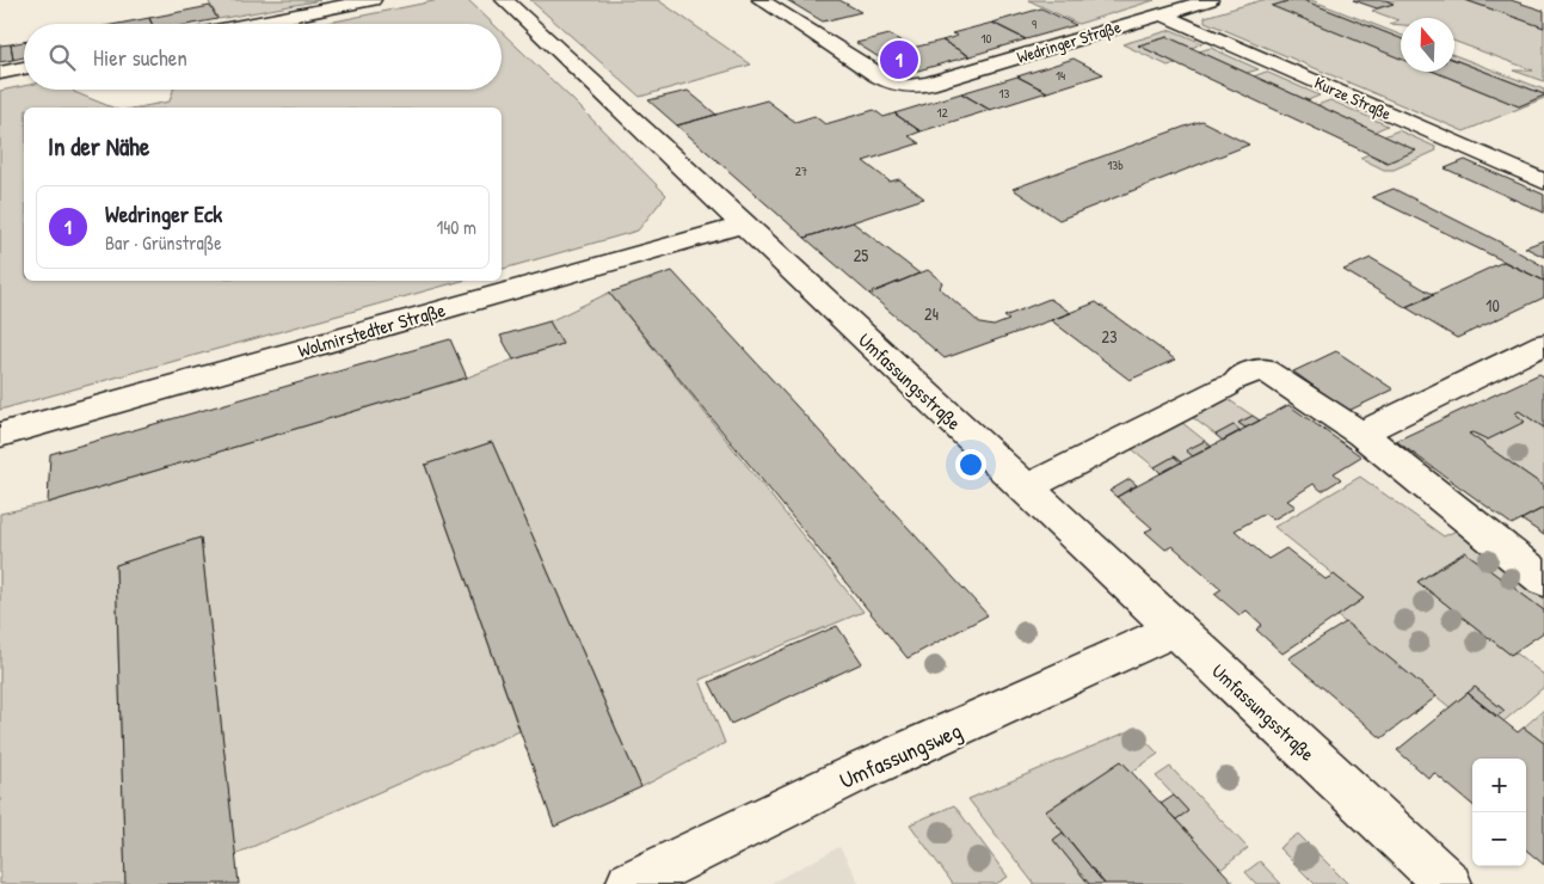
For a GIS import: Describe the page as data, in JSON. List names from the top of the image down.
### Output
{
  "streets": {
    "street": [
      "Wedringer Straße",
      "Kurze Straße",
      "Wolmirstedter Straße",
      "Umfassungsstraße",
      "Umfassungsweg"
    ]
  },
  "crossings": [
    ["Wedringer Straße", "Kurze Straße"],
    ["Wolmirstedter Straße", "Umfassungsstraße"],
    ["Umfassungsstraße", "Umfassungsweg"]
  ],
  "house_numbers": [
    "9",
    "10",
    "14",
    "13",
    "12",
    "13b",
    "27",
    "25",
    "10",
    "24",
    "23"
  ],
  "north": "top",
  "page": {
    "search": "Hier suchen",
    "pins": "1",
    "heading": "In der Nähe",
    "list": [
      {
        "mark": "1",
        "name": "Wedringer Eck",
        "note": "Bar · Grünstraße",
        "value": "140 m"
      }
    ],
    "map_buttons": ["+", "−"]
  }
}
